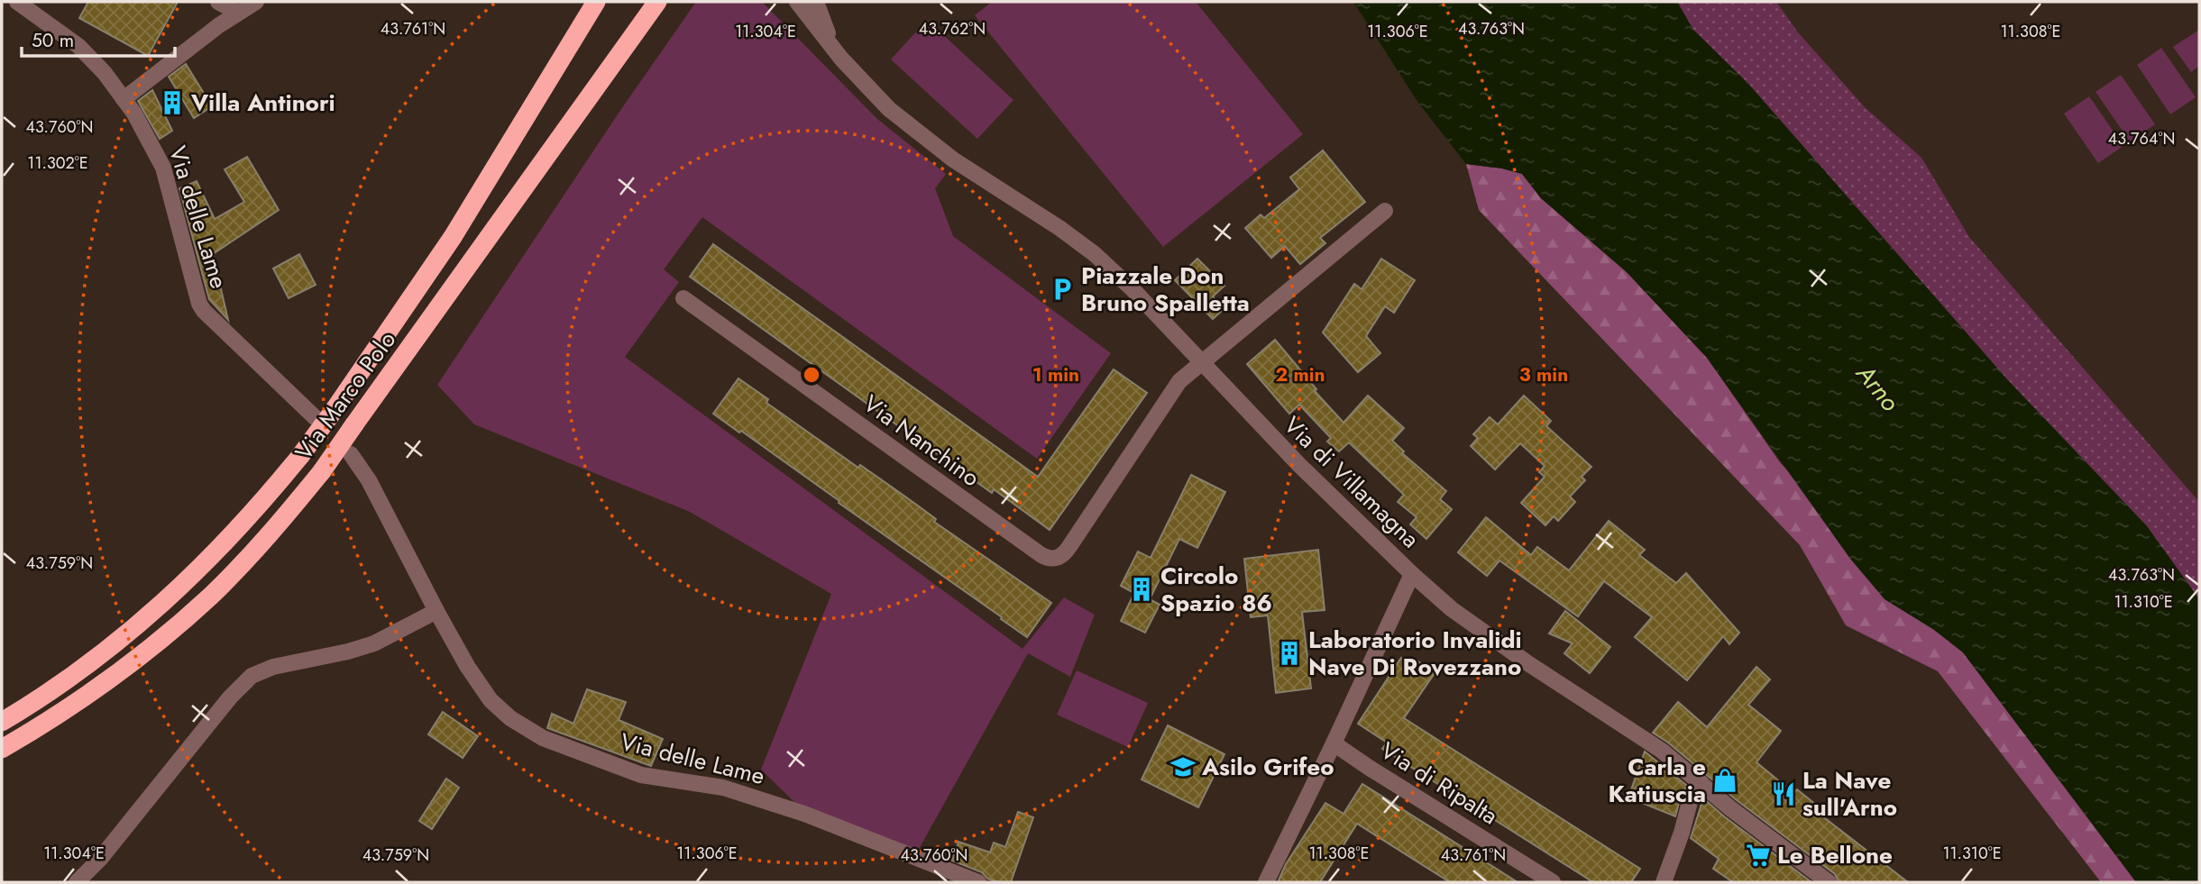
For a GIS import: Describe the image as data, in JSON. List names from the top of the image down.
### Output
{
  "streets": {
    "highway": ["Via Marco Polo"],
    "street": [
      "Via delle Lame",
      "Via Nanchino",
      "Via di Villamagna",
      "Via di Ripalta"
    ]
  },
  "crossings": [
    ["Via Nanchino", "Via di Villamagna"]
  ],
  "water": ["Arno"],
  "places": {
    "building": ["Villa Antinori", "Circolo Spazio 86", "Laboratorio Invalidi Nave Di Rovezzano"],
    "parking": ["Piazzale Don Bruno Spalletta"],
    "school or university": ["Asilo Grifeo"],
    "shop": ["Carla e Katiuscia"],
    "restaurant": ["La Nave sull'Arno"],
    "supermarket": ["Le Bellone"]
  },
  "scale_bar": "50 m",
  "coordinates": [
    "43.763°N",
    "43.761°N",
    "43.762°N",
    "11.306°E",
    "11.304°E",
    "11.308°E",
    "43.760°N",
    "43.764°N",
    "11.302°E",
    "43.759°N",
    "11.310°E"
  ],
  "rings": ["1 min", "2 min", "3 min"]
}
